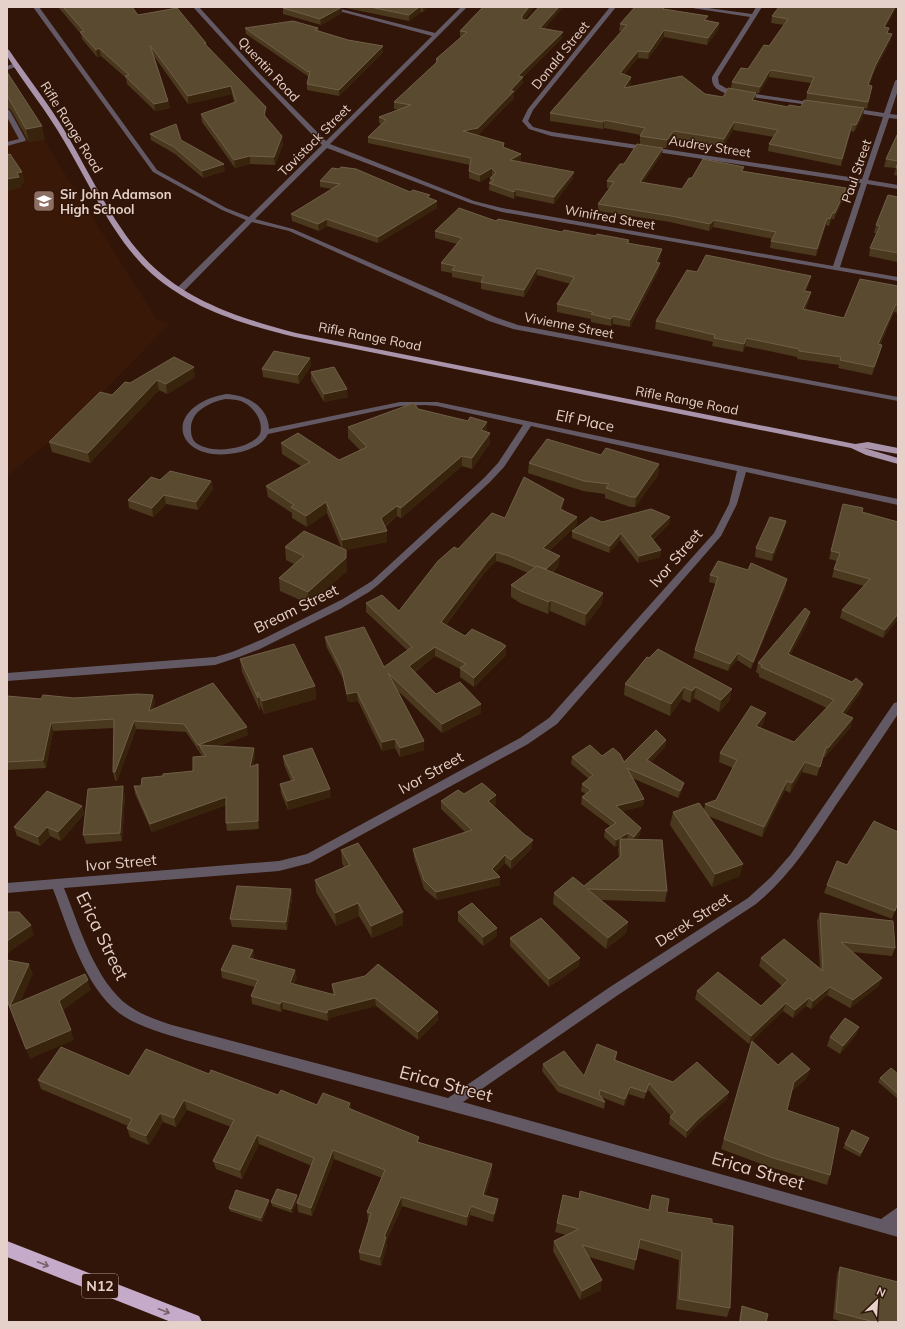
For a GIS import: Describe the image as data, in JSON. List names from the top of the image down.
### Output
{
  "streets": {
    "highway": ["N12"],
    "main road": ["Rifle Range Road"],
    "street": [
      "Donald Street",
      "Quentin Road",
      "Tavistock Street",
      "Audrey Street",
      "Paul Street",
      "Winifred Street",
      "Vivienne Street",
      "Elf Place",
      "Ivor Street",
      "Bream Street",
      "Derek Street",
      "Erica Street"
    ]
  },
  "crossings": [
    ["Donald Street", "Audrey Street"],
    ["Quentin Road", "Tavistock Street"],
    ["Quentin Road", "Winifred Street"],
    ["Rifle Range Road", "Tavistock Street"],
    ["Tavistock Street", "Winifred Street"],
    ["Tavistock Street", "Vivienne Street"],
    ["Audrey Street", "Paul Street"],
    ["Paul Street", "Winifred Street"],
    ["Elf Place", "Ivor Street"],
    ["Elf Place", "Bream Street"],
    ["Ivor Street", "Erica Street"],
    ["Derek Street", "Erica Street"]
  ],
  "places": {
    "school or university": ["Sir John Adamson High School"]
  },
  "north": "top right"
}
